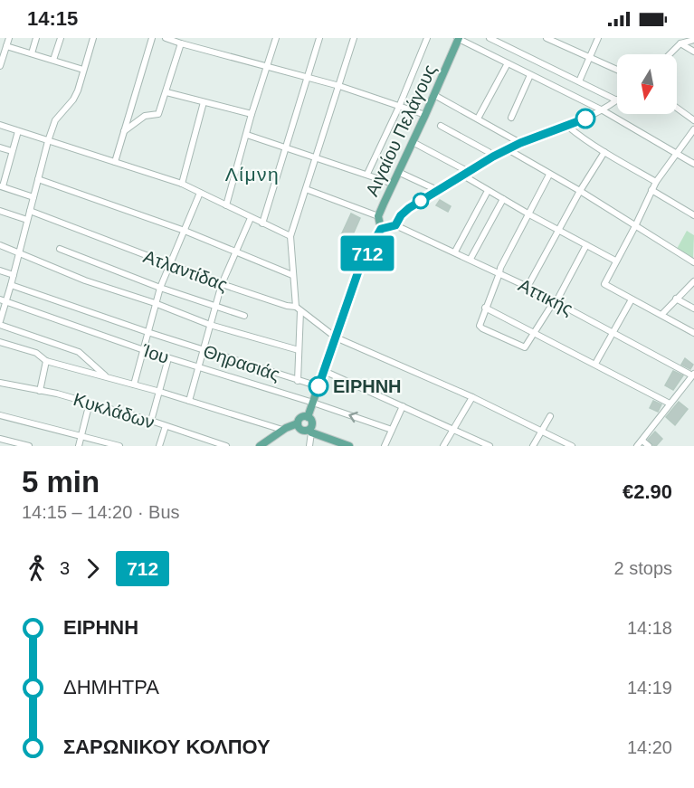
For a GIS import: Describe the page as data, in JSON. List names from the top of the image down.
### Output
{
  "streets": {
    "main road": ["Αιγαίου Πελάγους"],
    "street": [
      "Ατλαντίδας",
      "Αττικής",
      "Ίου",
      "Θηρασιάς",
      "Κυκλάδων"
    ]
  },
  "districts": ["Λίμνη"],
  "places": ["ΕΙΡΗΝΗ"],
  "lines": ["bus line 712"],
  "north": "bottom",
  "page": {
    "status": "14:15",
    "on_map": "712",
    "heading": ["5 min", "14:15 – 14:20 · Bus", "€2.90"],
    "legs": ["3", "712", "2 stops"],
    "list": [
      {
        "name": "ΕΙΡΗΝΗ",
        "value": "14:18"
      },
      {
        "name": "ΔΗΜΗΤΡΑ",
        "value": "14:19"
      },
      {
        "name": "ΣΑΡΩΝΙΚΟΥ ΚΟΛΠΟΥ",
        "value": "14:20"
      }
    ]
  }
}
